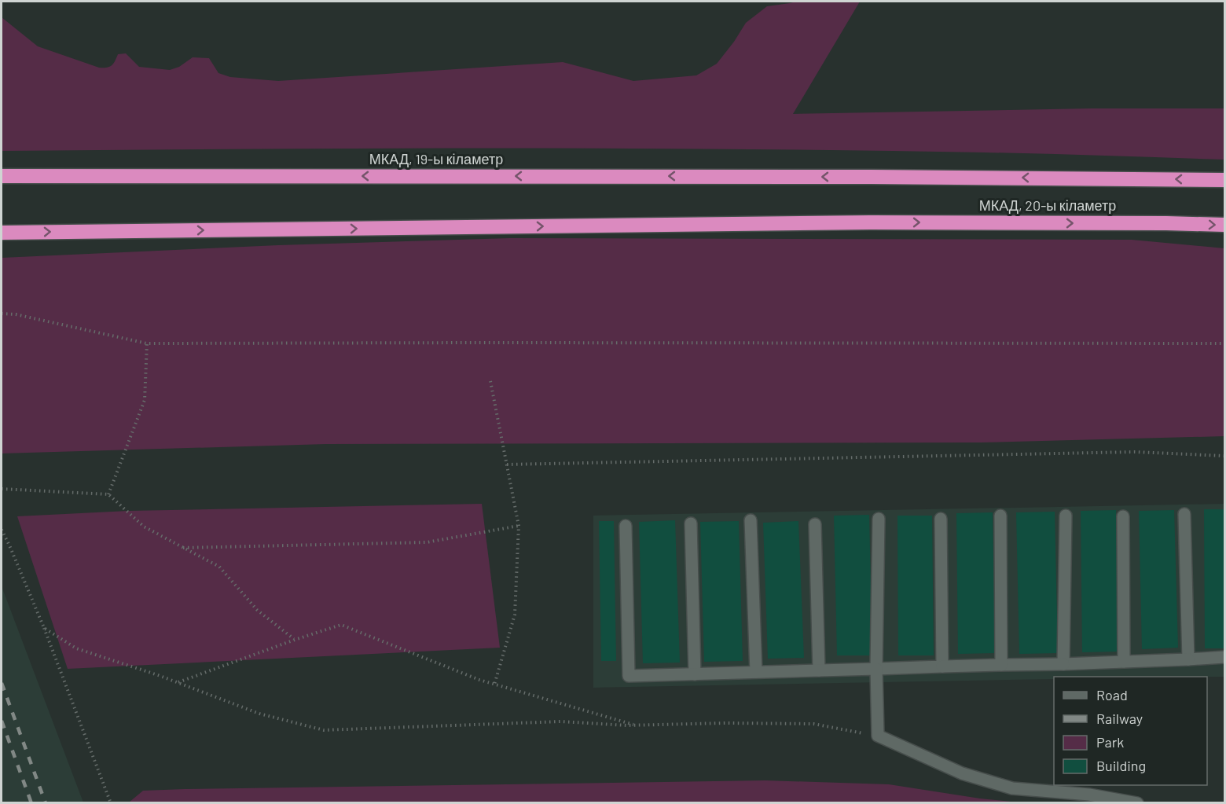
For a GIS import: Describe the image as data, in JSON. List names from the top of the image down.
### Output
{
  "streets": {
    "highway": ["МКАД, 19-ы кіламетр", "МКАД, 20-ы кіламетр"]
  },
  "crossings": [
    ["МКАД, 19-ы кіламетр", "МКАД, 20-ы кіламетр"]
  ],
  "one_way": ["МКАД, 19-ы кіламетр"],
  "legend": [
    "Road",
    "Railway",
    "Park",
    "Building"
  ]
}
